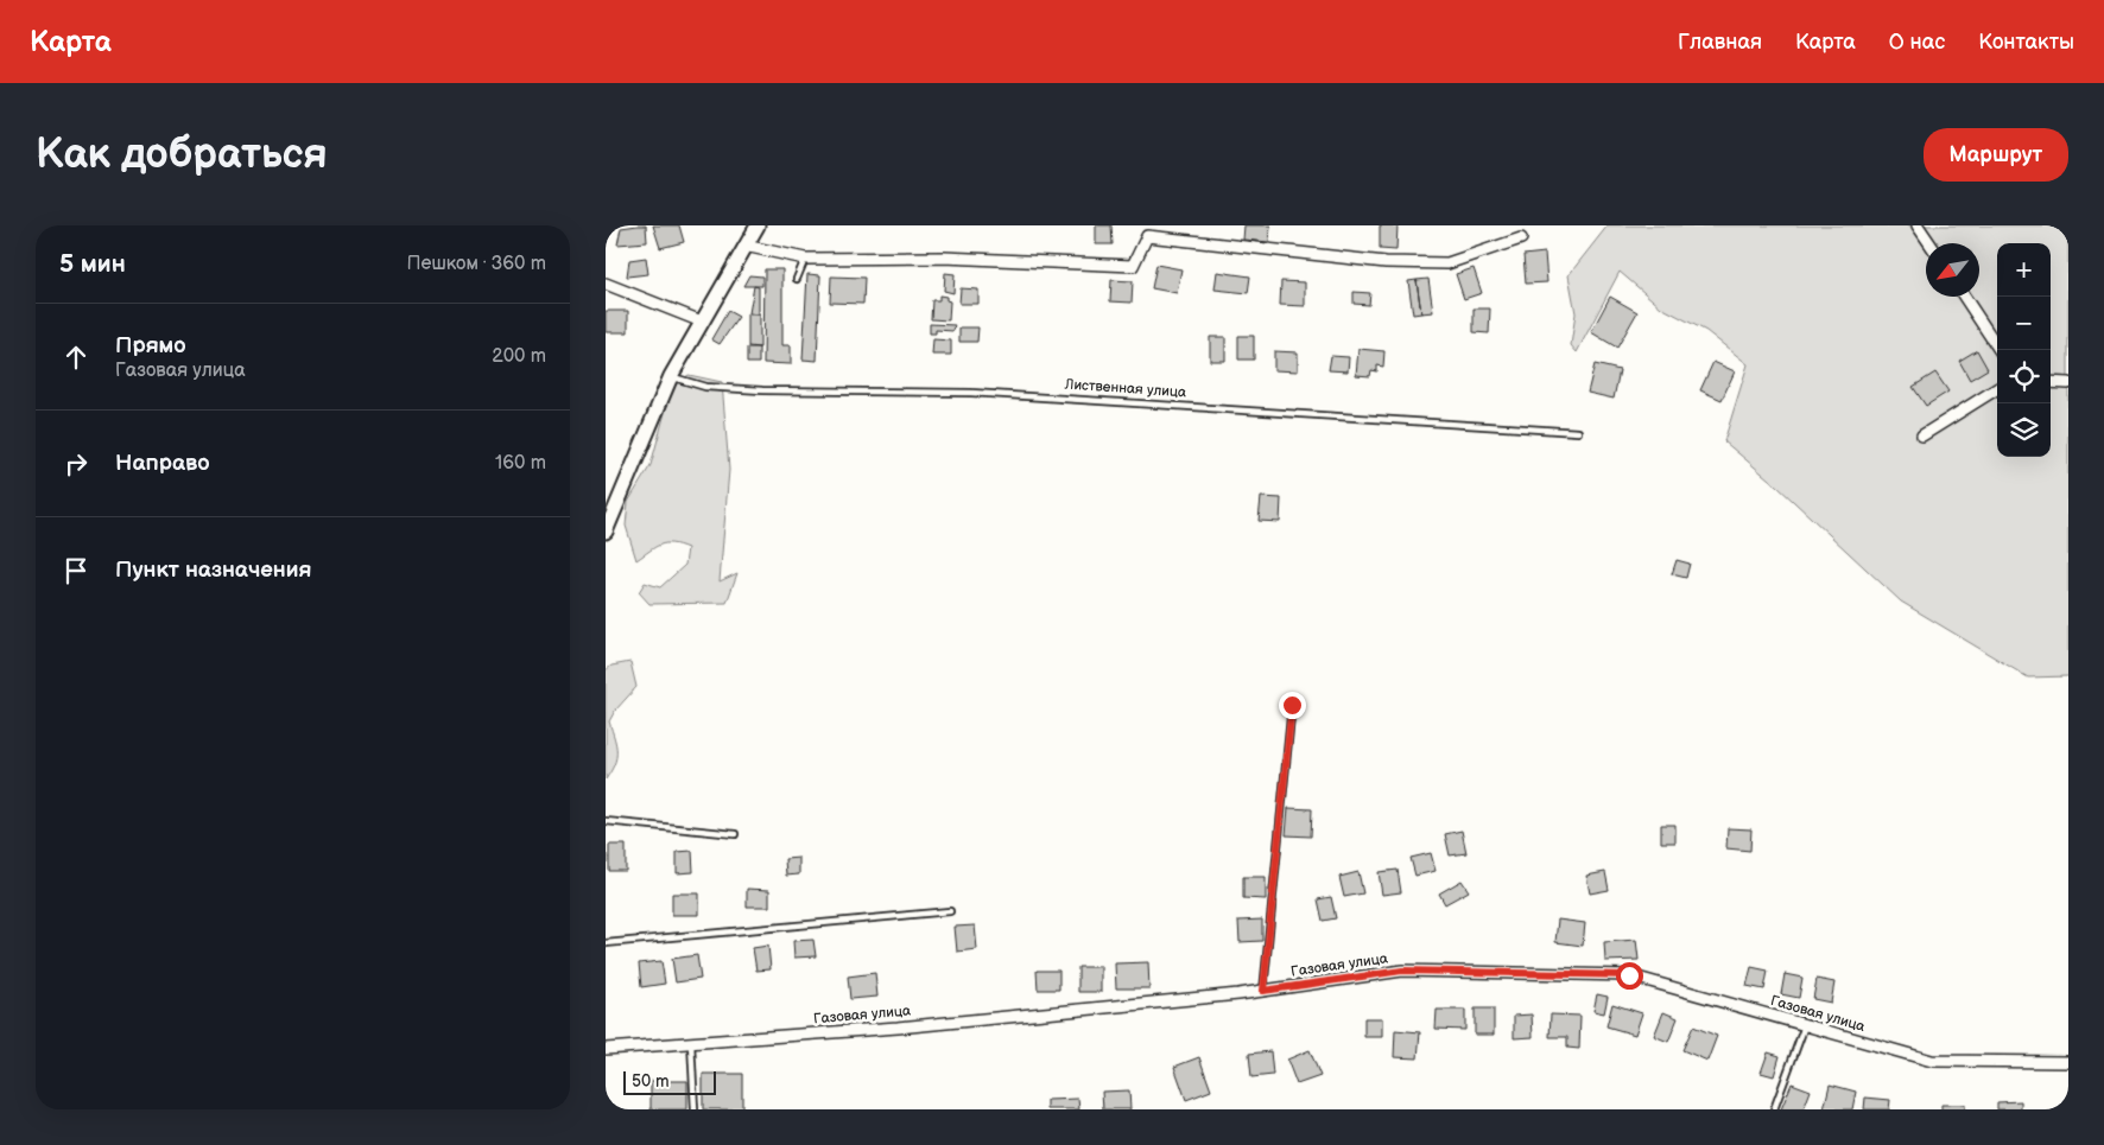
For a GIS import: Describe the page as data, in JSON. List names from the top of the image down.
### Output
{
  "streets": {
    "street": ["Газовая улица"],
    "lane": ["Лиственная улица"]
  },
  "scale_bar": "50 m",
  "north": "bottom left",
  "page": {
    "header": "Карта",
    "nav": [
      "Главная",
      "Карта",
      "О нас",
      "Контакты"
    ],
    "buttons": "Маршрут",
    "title": "Как добраться",
    "heading": ["5 мин", "Пешком · 360 m"],
    "map_buttons": ["+", "−"],
    "list": [
      ["Прямо", "Газовая улица", "200 m"],
      ["Направо", "160 m"],
      "Пункт назначения"
    ],
    "scale": "50 m"
  }
}
